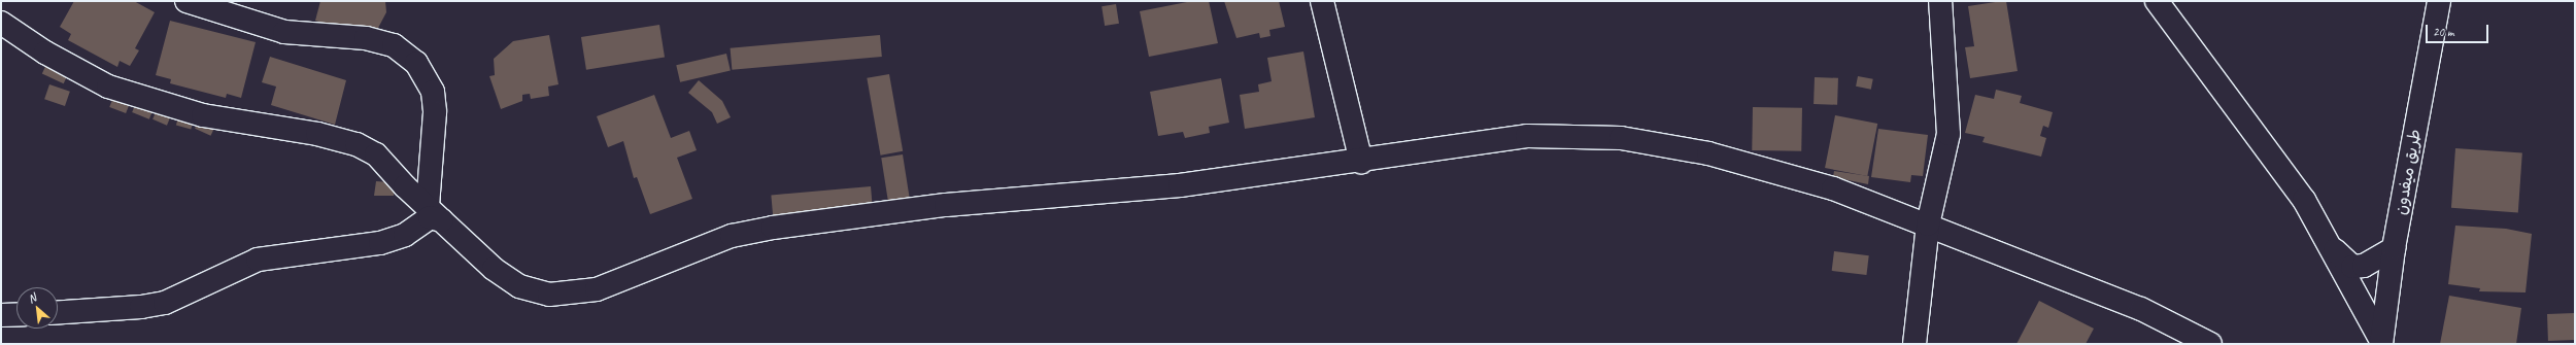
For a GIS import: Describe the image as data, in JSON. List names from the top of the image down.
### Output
{
  "streets": {
    "street": ["طريق ميفدون"]
  },
  "scale_bar": "20 m",
  "north": "top left"
}
